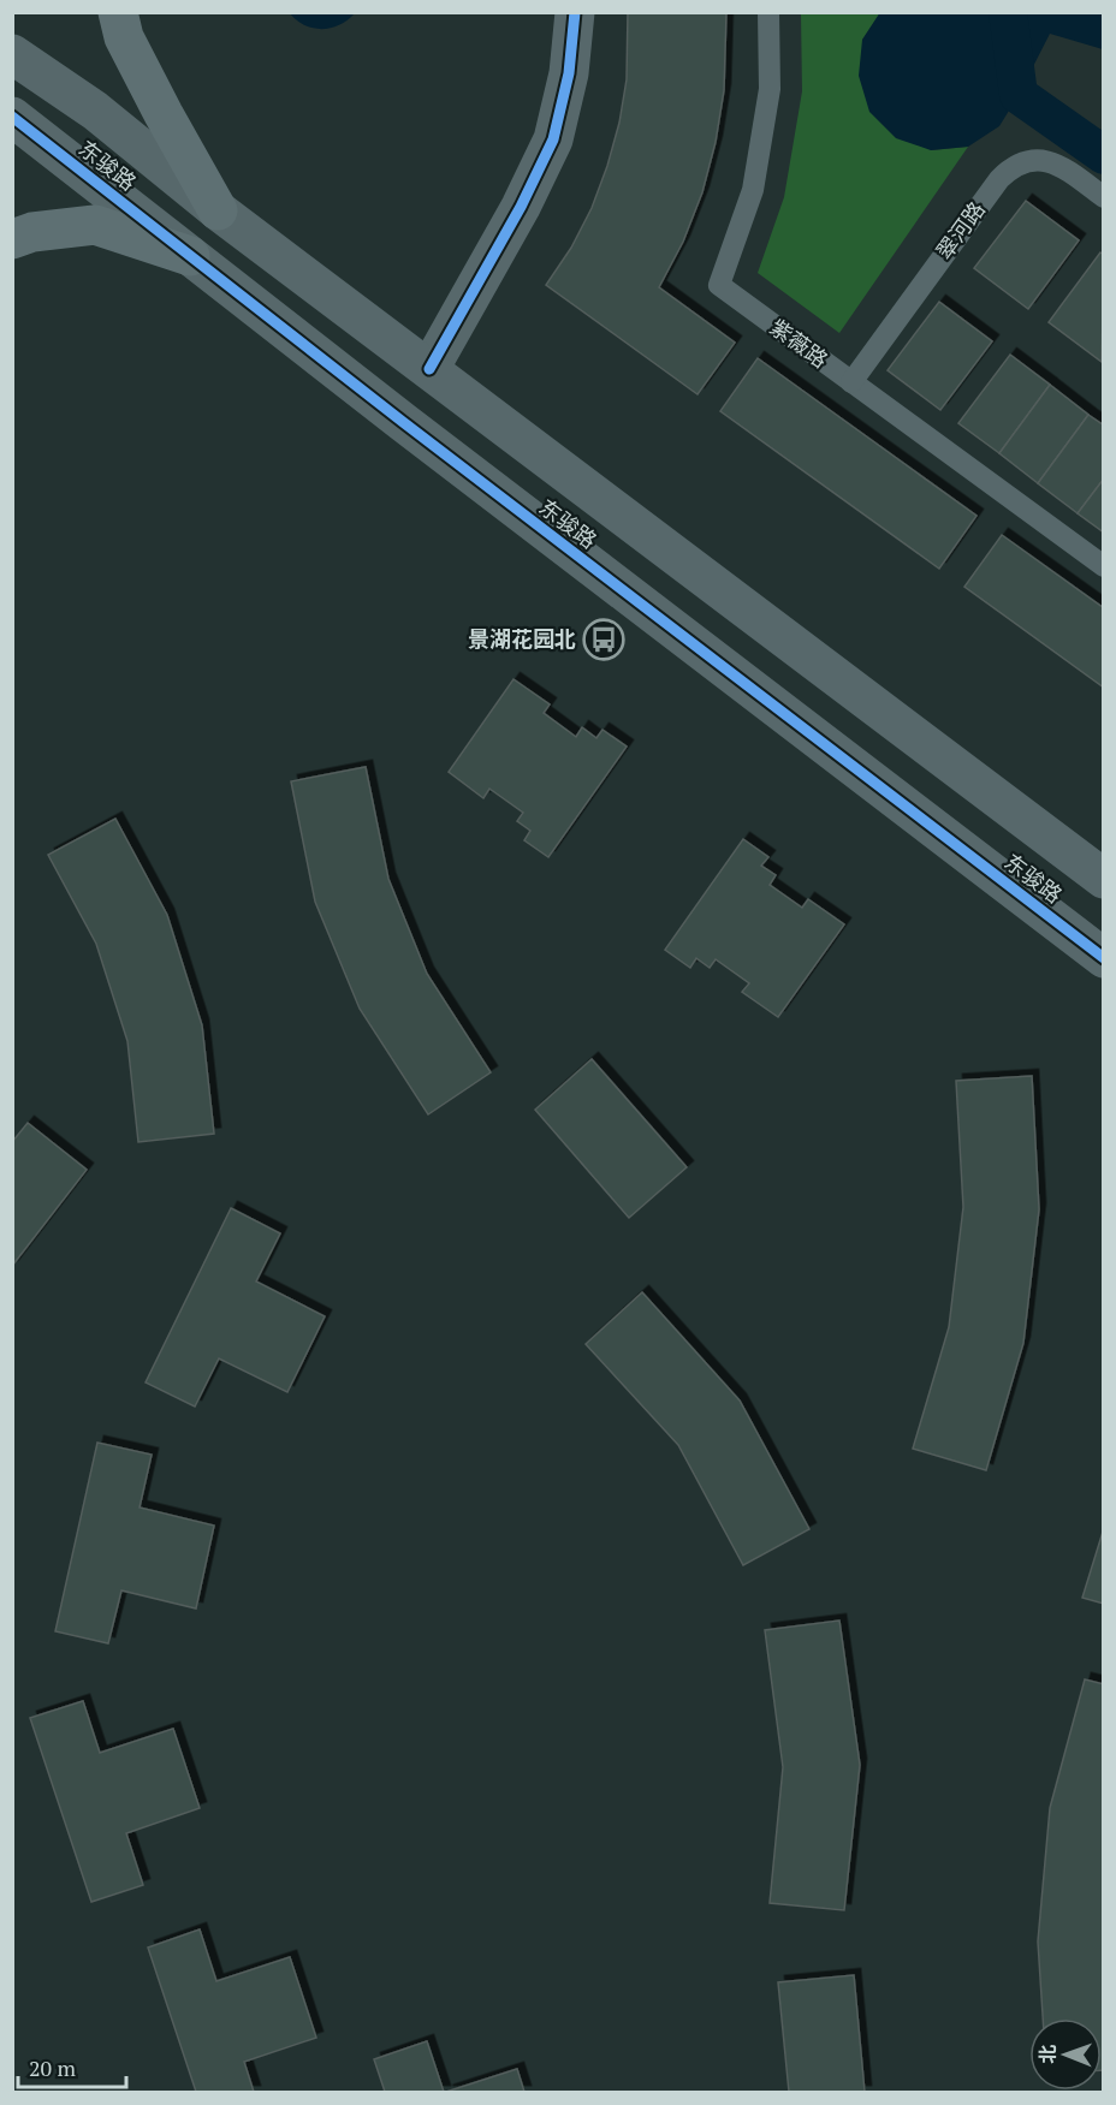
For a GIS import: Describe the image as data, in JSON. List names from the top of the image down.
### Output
{
  "streets": {
    "street": ["东骏路"],
    "lane": ["翠河路", "紫薇路"]
  },
  "crossings": [
    ["翠河路", "紫薇路"]
  ],
  "places": {
    "bus stop": ["景湖花园北"]
  },
  "scale_bar": "20 m",
  "north": "left"
}
